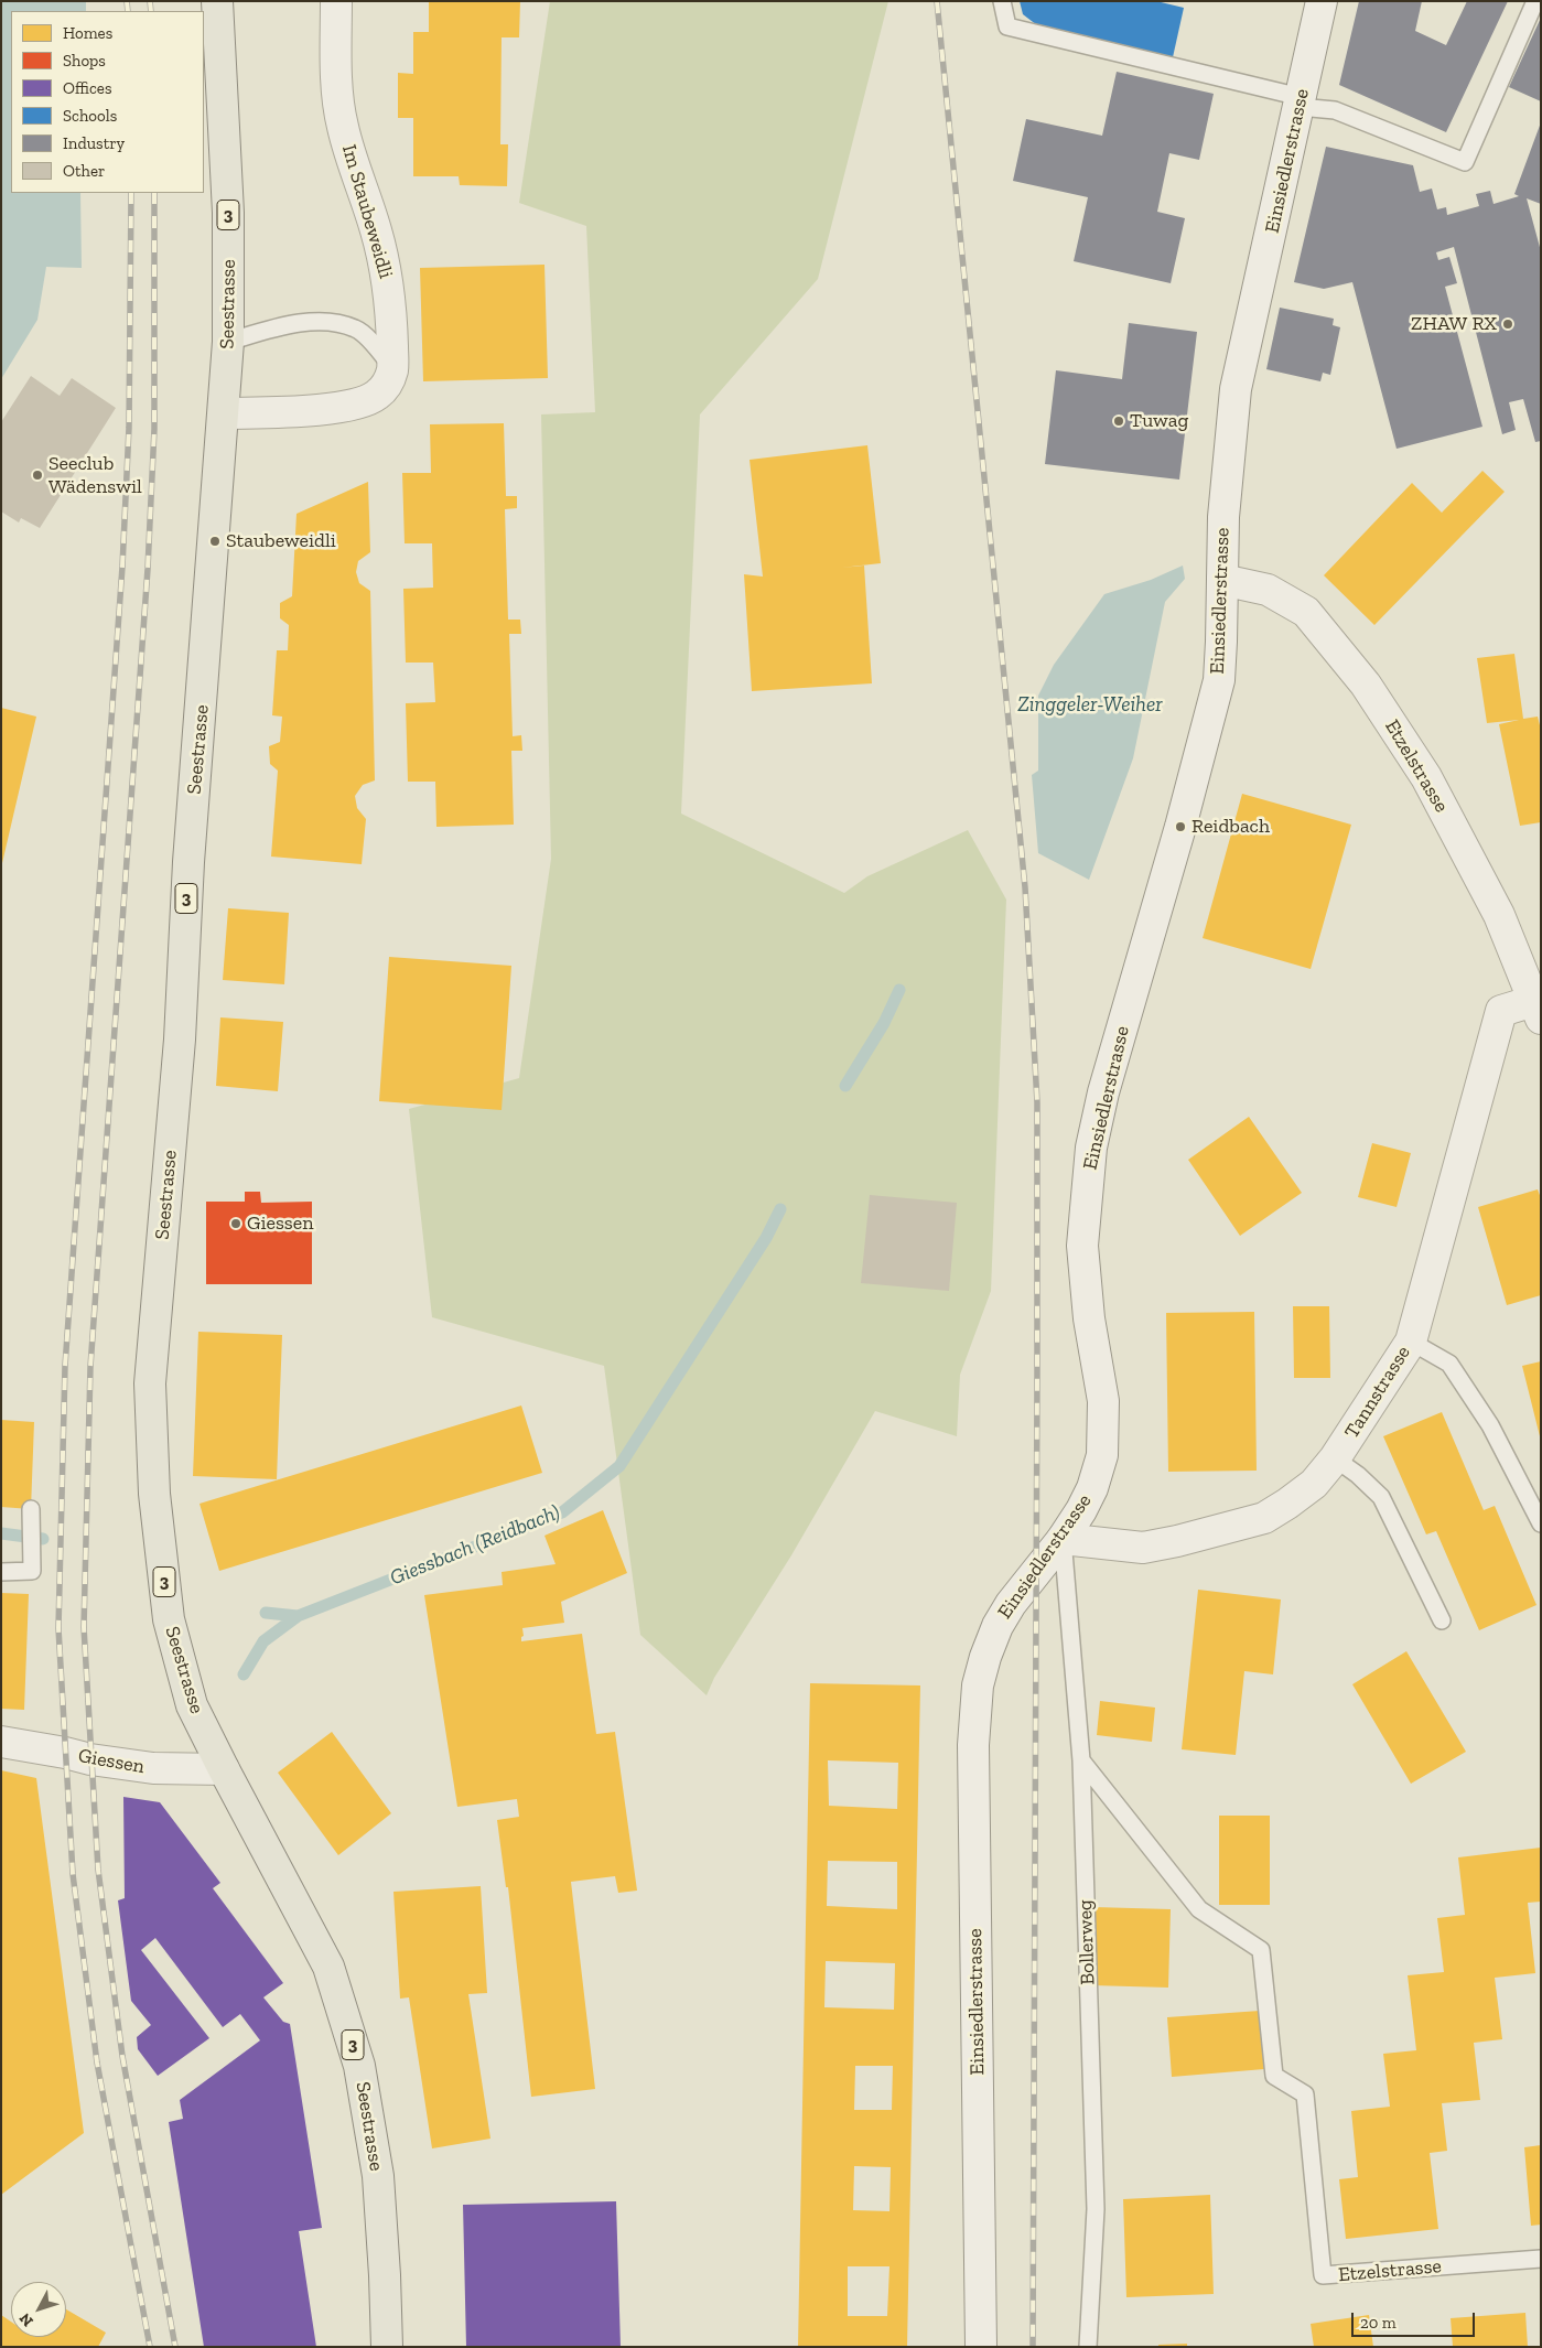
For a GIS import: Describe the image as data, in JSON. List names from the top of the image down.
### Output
{
  "streets": {
    "main road": [
      "Einsiedlerstrasse",
      "Im Staubeweidli",
      "3",
      "Seestrasse",
      "Etzelstrasse",
      "Tannstrasse",
      "Giessen"
    ],
    "lane": ["Bollerweg"]
  },
  "crossings": [
    ["Einsiedlerstrasse", "Etzelstrasse"],
    ["Einsiedlerstrasse", "Tannstrasse"],
    ["Einsiedlerstrasse", "Bollerweg"],
    ["Seestrasse", "Giessen"],
    ["Etzelstrasse", "Tannstrasse"],
    ["Etzelstrasse", "Bollerweg"],
    ["Tannstrasse", "Bollerweg"]
  ],
  "water": ["Zinggeler-Weiher", "Giessbach (Reidbach)"],
  "places": [
    "ZHAW RX",
    "Tuwag",
    "Seeclub Wädenswil",
    "Staubeweidli",
    "Reidbach",
    "Giessen"
  ],
  "legend": [
    "Homes",
    "Shops",
    "Offices",
    "Schools",
    "Industry",
    "Other"
  ],
  "scale_bar": "20 m",
  "north": "bottom left"
}
